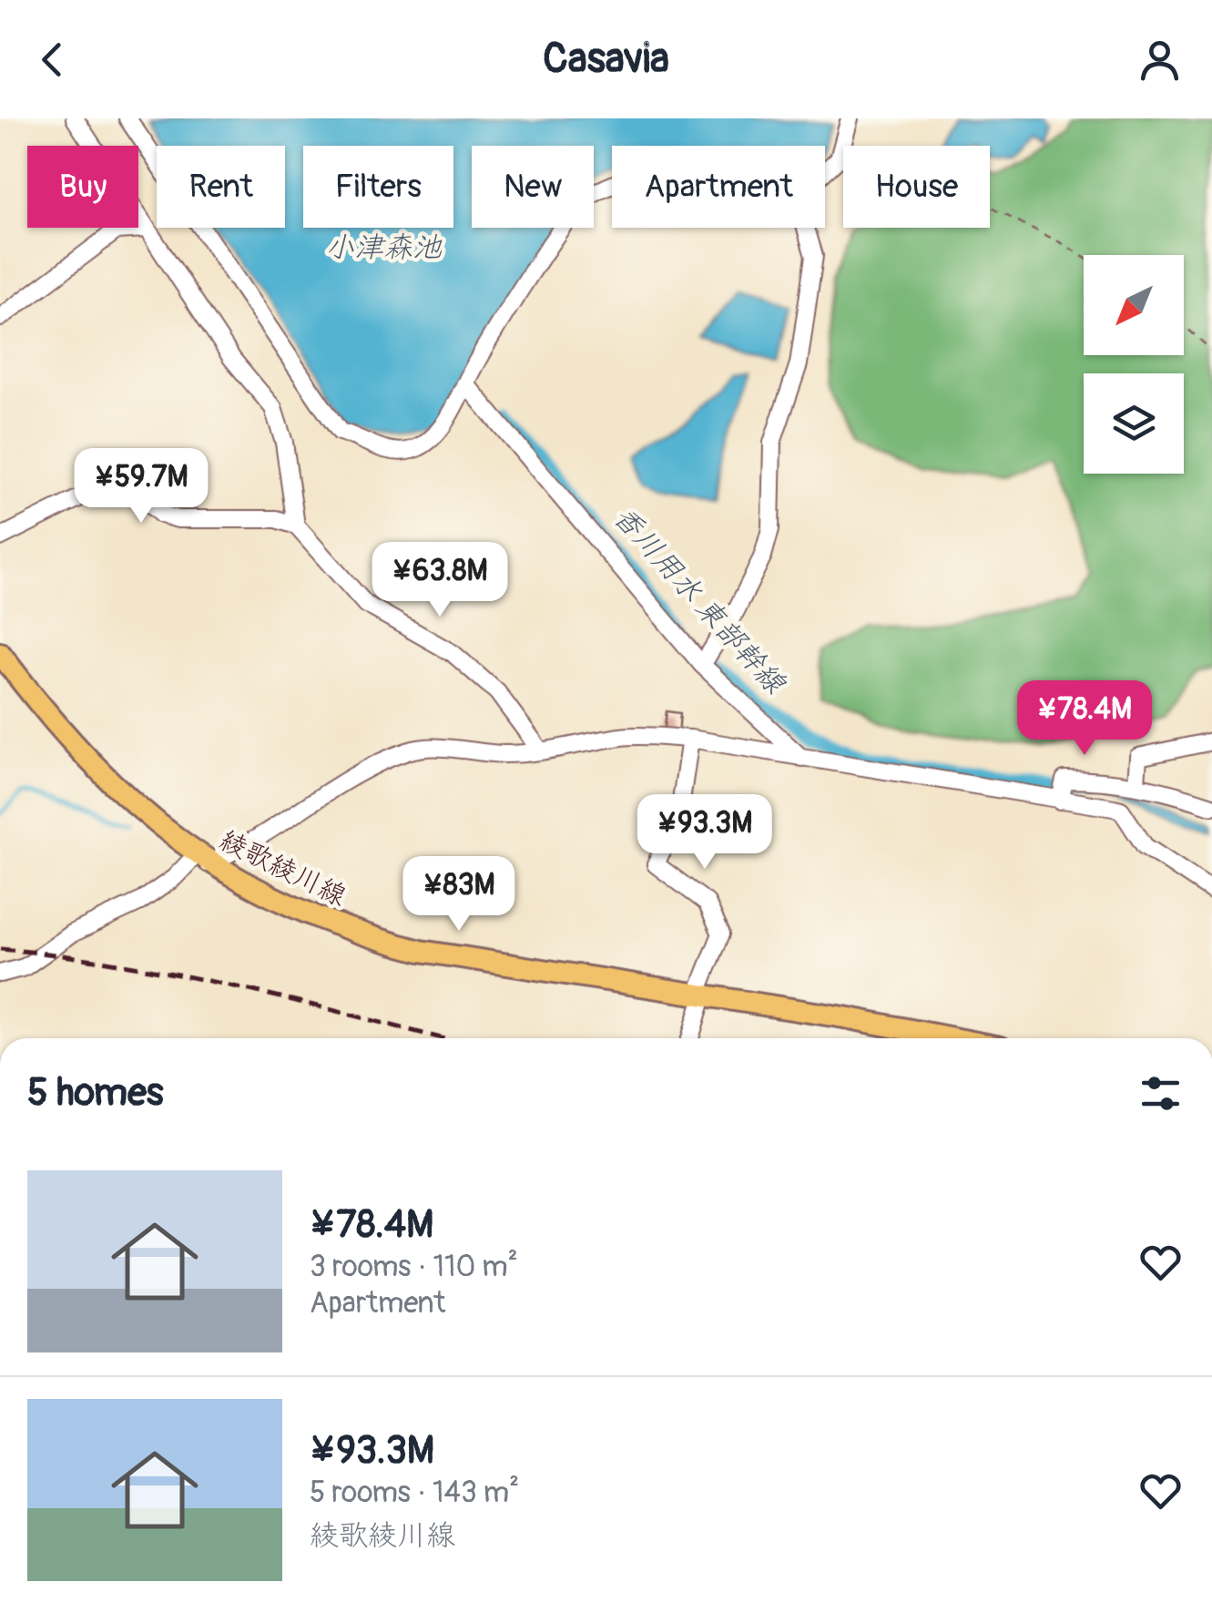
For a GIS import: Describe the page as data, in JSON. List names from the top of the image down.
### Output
{
  "streets": {
    "main road": ["綾歌綾川線"]
  },
  "water": ["小津森池", "香川用水 東部幹線"],
  "north": "bottom left",
  "page": {
    "header": "Casavia",
    "chip": [
      "Buy",
      "Rent",
      "Filters",
      "New",
      "Apartment",
      "House"
    ],
    "price": [
      "¥59.7M",
      "¥63.8M",
      "¥78.4M",
      "¥93.3M",
      "¥83M"
    ],
    "heading": "5 homes",
    "list": [
      {
        "name": "¥78.4M",
        "note": "3 rooms · 110 m² · Apartment"
      },
      {
        "name": "¥93.3M",
        "note": "5 rooms · 143 m² · 綾歌綾川線"
      }
    ]
  }
}
